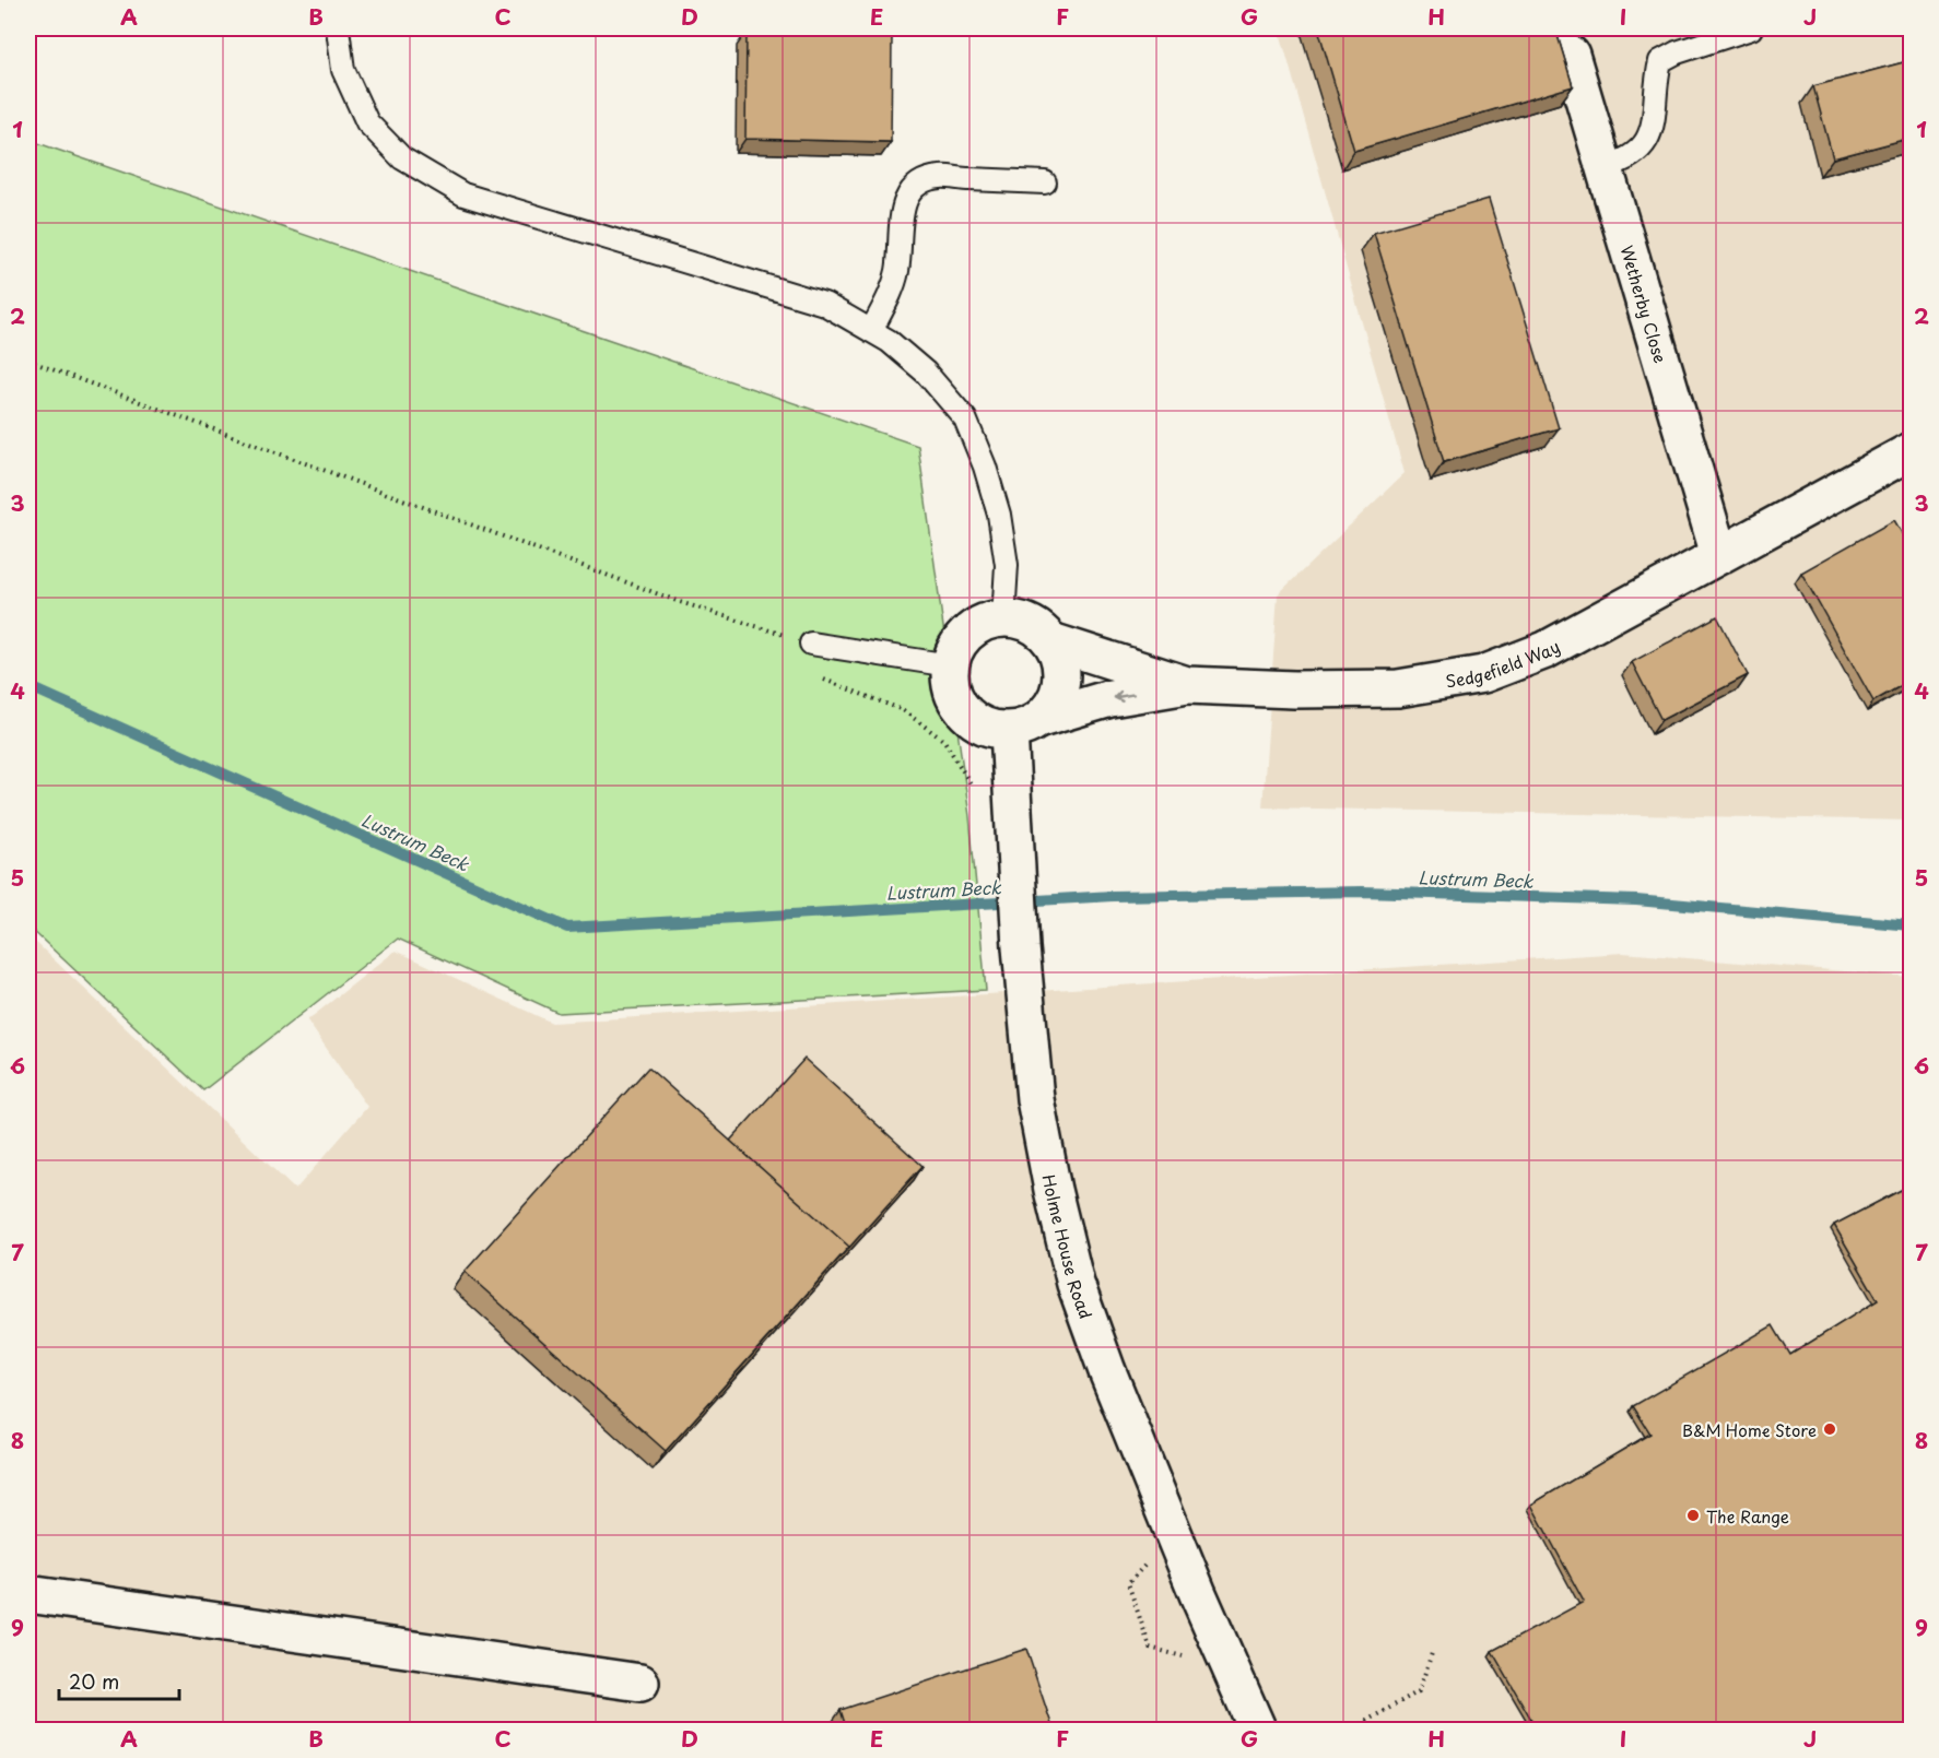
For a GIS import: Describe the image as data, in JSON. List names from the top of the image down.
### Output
{
  "streets": {
    "street": ["Wetherby Close", "Sedgefield Way", "Holme House Road"]
  },
  "crossings": [
    ["Wetherby Close", "Sedgefield Way"],
    ["Sedgefield Way", "Holme House Road"]
  ],
  "water": ["Lustrum Beck"],
  "places": ["B&M Home Store", "The Range"],
  "scale_bar": "20 m",
  "grid": {
    "columns": [
      "A",
      "B",
      "C",
      "D",
      "E",
      "F",
      "G",
      "H",
      "I",
      "J"
    ],
    "rows": [
      "1",
      "2",
      "3",
      "4",
      "5",
      "6",
      "7",
      "8",
      "9"
    ]
  }
}
